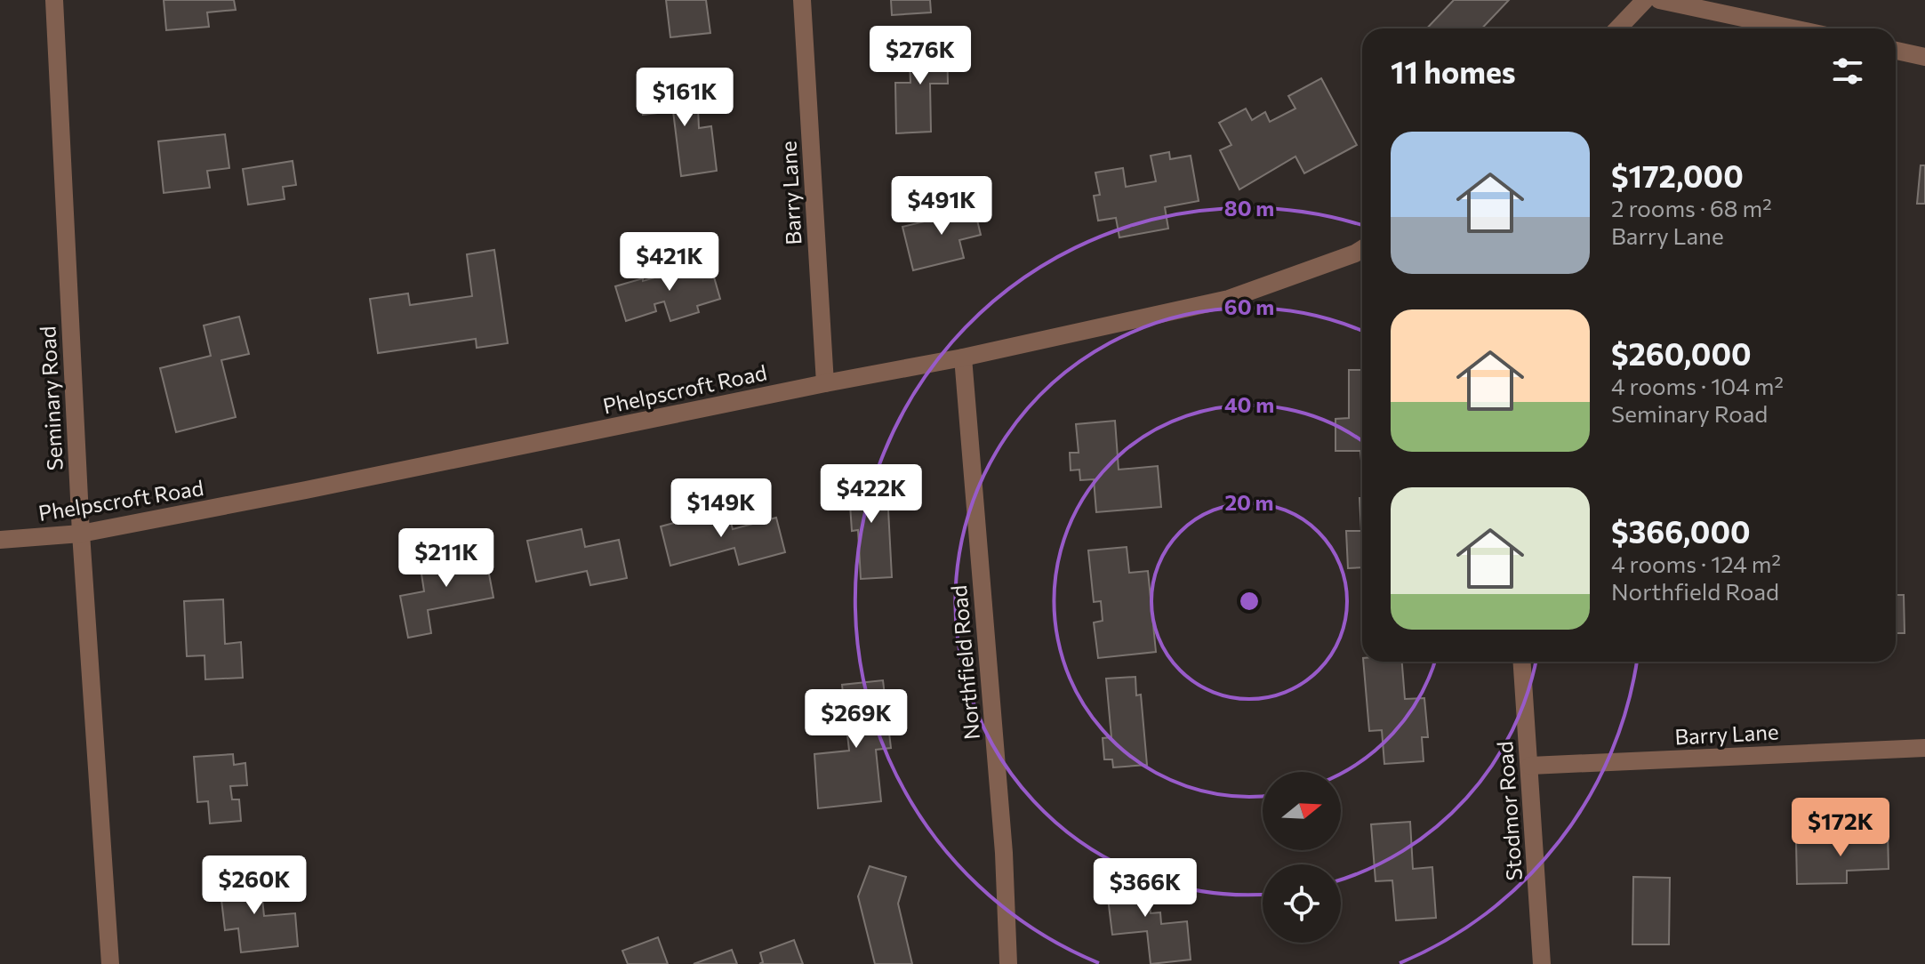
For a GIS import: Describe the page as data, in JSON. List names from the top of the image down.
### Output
{
  "streets": {
    "street": [
      "Barry Lane",
      "Phelpscroft Road",
      "Seminary Road",
      "Northfield Road",
      "Stodmor Road"
    ]
  },
  "crossings": [
    ["Barry Lane", "Phelpscroft Road"],
    ["Barry Lane", "Stodmor Road"],
    ["Phelpscroft Road", "Seminary Road"],
    ["Phelpscroft Road", "Northfield Road"]
  ],
  "north": "right",
  "page": {
    "price": [
      "$276K",
      "$161K",
      "$491K",
      "$421K",
      "$422K",
      "$149K",
      "$211K",
      "$269K",
      "$172K",
      "$260K",
      "$366K"
    ],
    "heading": "11 homes",
    "list": [
      {
        "name": "$172,000",
        "note": "2 rooms · 68 m² · Barry Lane"
      },
      {
        "name": "$260,000",
        "note": "4 rooms · 104 m² · Seminary Road"
      },
      {
        "name": "$366,000",
        "note": "4 rooms · 124 m² · Northfield Road"
      }
    ]
  },
  "rings": [
    "80 m",
    "60 m",
    "40 m",
    "20 m"
  ]
}
